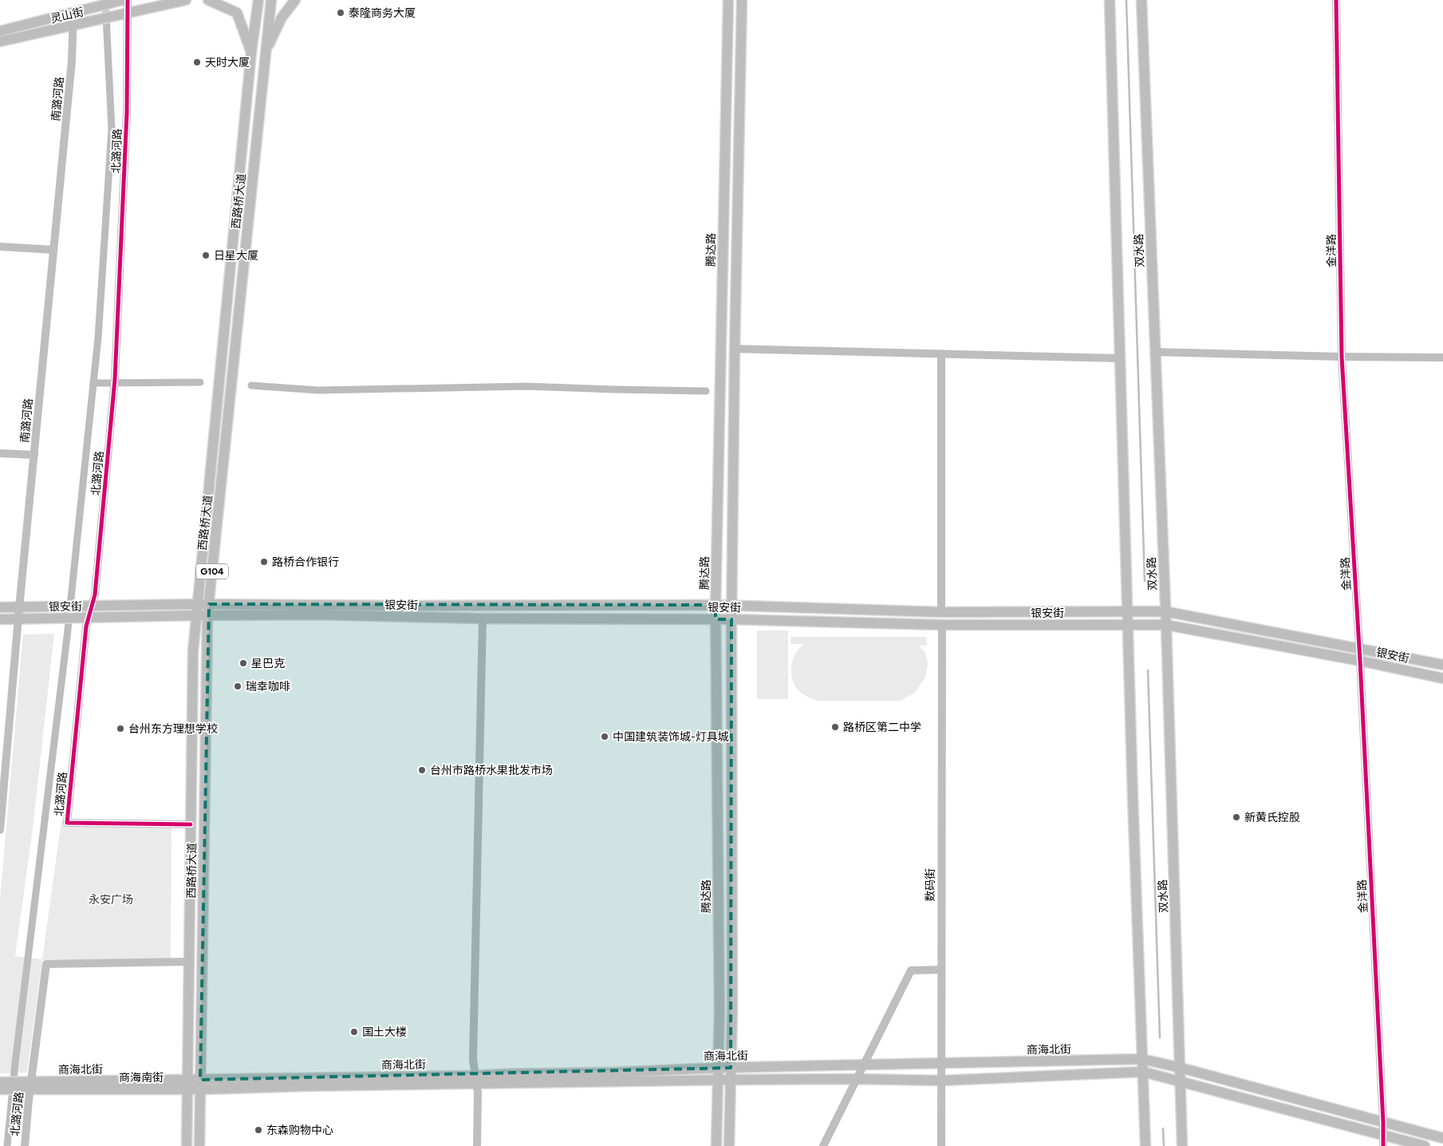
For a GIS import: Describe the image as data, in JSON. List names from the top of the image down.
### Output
{
  "streets": {
    "main road": [
      "灵山街",
      "西路桥大道",
      "腾达路",
      "双水路",
      "G104",
      "银安街",
      "商海北街"
    ],
    "street": [
      "南潞河路",
      "北潞河路",
      "金洋路",
      "数码街"
    ]
  },
  "crossings": [
    ["灵山街", "南潞河路"],
    ["灵山街", "北潞河路"],
    ["南潞河路", "银安街"],
    ["北潞河路", "西路桥大道"],
    ["北潞河路", "银安街"],
    ["北潞河路", "商海北街"],
    ["西路桥大道", "银安街"],
    ["西路桥大道", "商海北街"],
    ["腾达路", "银安街"],
    ["腾达路", "商海北街"],
    ["双水路", "银安街"],
    ["双水路", "商海北街"],
    ["金洋路", "银安街"],
    ["金洋路", "商海北街"],
    ["银安街", "数码街"],
    ["数码街", "商海北街"]
  ],
  "parks": ["永安广场"],
  "places": [
    "泰隆商务大厦",
    "天时大厦",
    "日星大厦",
    "路桥合作银行",
    "星巴克",
    "瑞幸咖啡",
    "路桥区第二中学",
    "台州东方理想学校",
    "中国建筑装饰城-灯具城",
    "台州市路桥水果批发市场",
    "新黄氏控股",
    "国土大楼",
    "东森购物中心"
  ]
}
